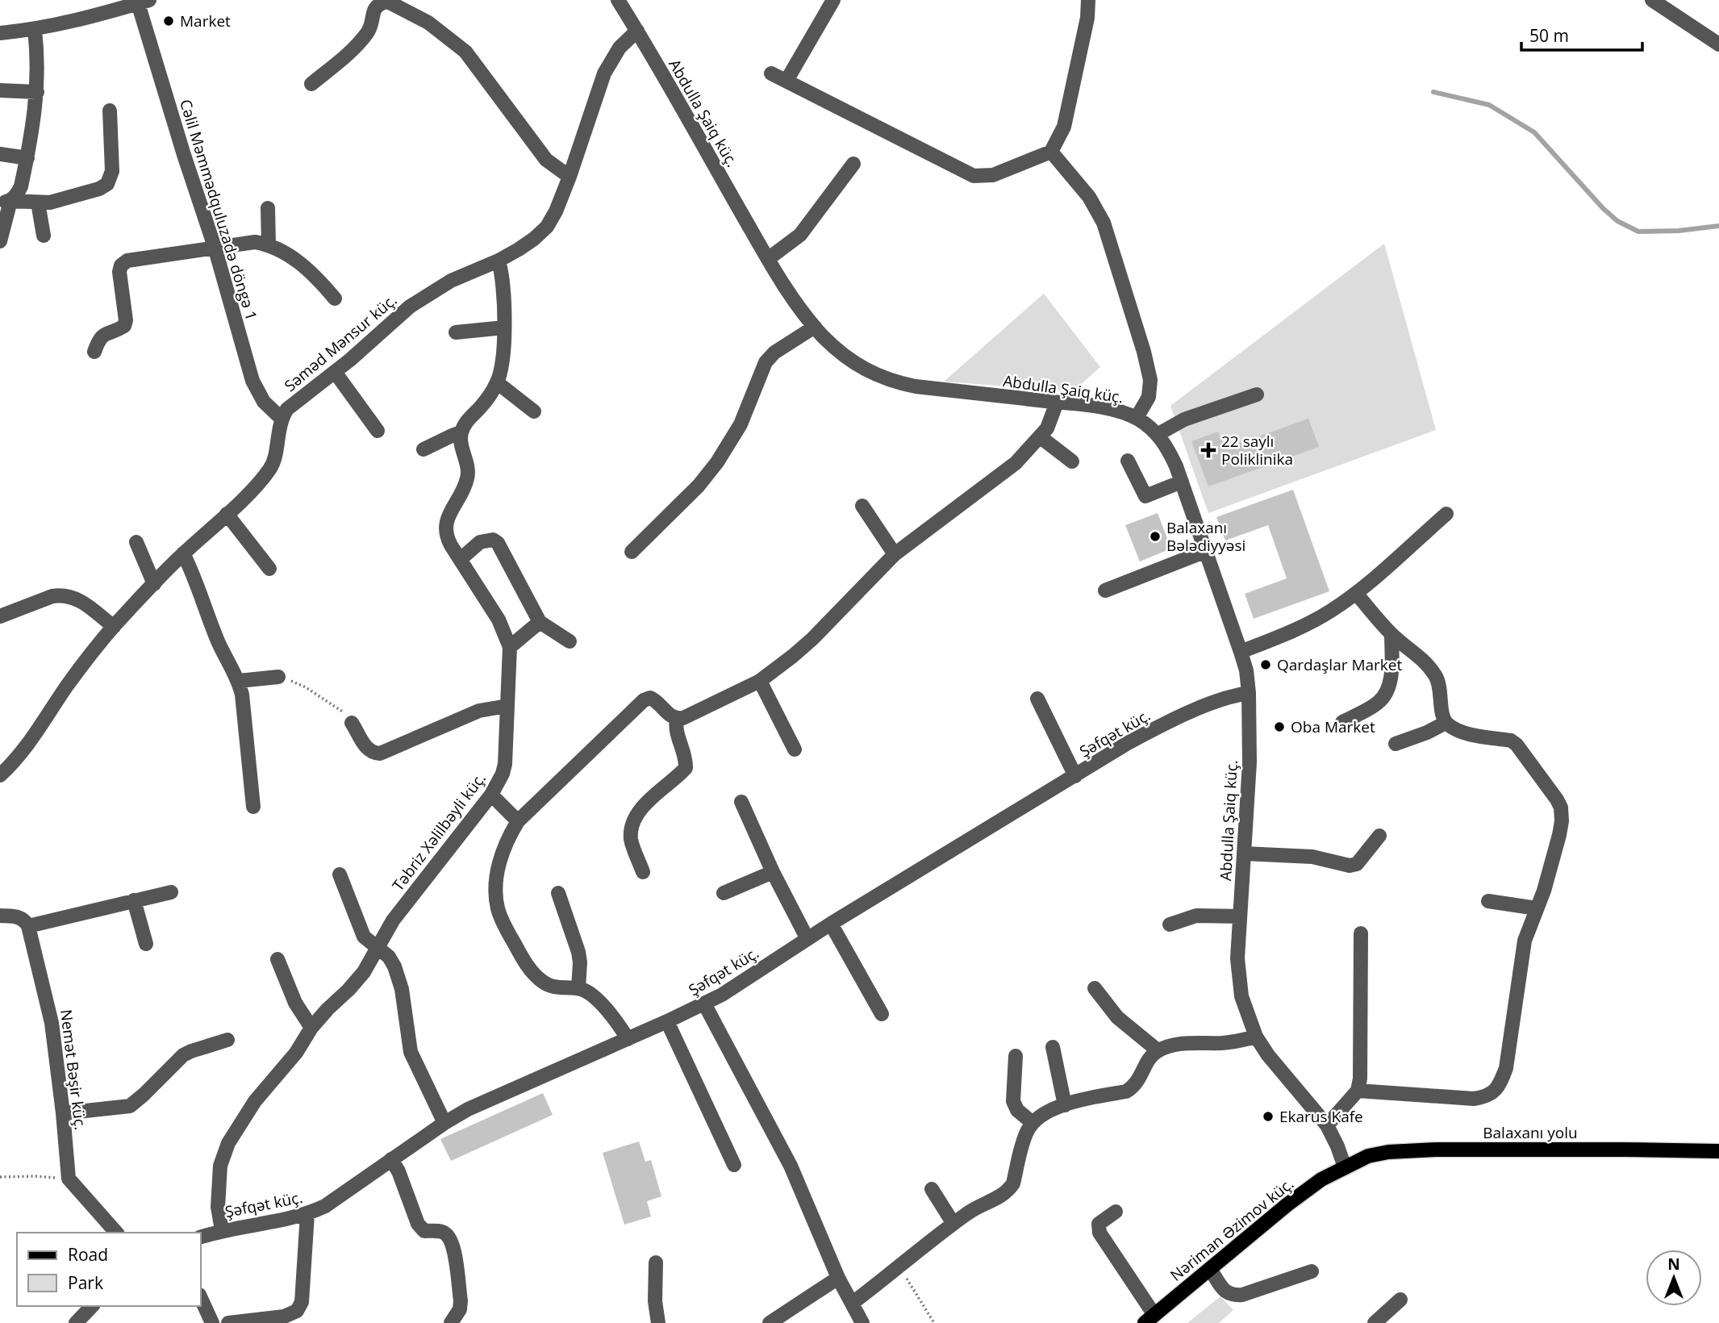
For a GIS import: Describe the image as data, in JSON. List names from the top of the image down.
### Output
{
  "streets": {
    "main road": ["Balaxanı yolu", "Nəriman Əzimov küç."],
    "street": [
      "Abdulla Şaiq küç.",
      "Cəlil Məmmədquluzadə döngə 1",
      "Səməd Mənsur küç.",
      "Şəfqət küç.",
      "Təbriz Xəlilbəyli küç.",
      "Nemət Bəşir küç."
    ]
  },
  "crossings": [
    ["Abdulla Şaiq küç.", "Səməd Mənsur küç."],
    ["Abdulla Şaiq küç.", "Şəfqət küç."],
    ["Abdulla Şaiq küç.", "Balaxanı yolu"],
    ["Abdulla Şaiq küç.", "Nəriman Əzimov küç."],
    ["Cəlil Məmmədquluzadə döngə 1", "Səməd Mənsur küç."],
    ["Şəfqət küç.", "Təbriz Xəlilbəyli küç."],
    ["Balaxanı yolu", "Nəriman Əzimov küç."]
  ],
  "places": {
    "other": [
      "Market",
      "Balaxanı Bələdiyyəsi",
      "Qardaşlar Market",
      "Oba Market",
      "Ekarus Kafe"
    ],
    "health": ["22 saylı Poliklinika"]
  },
  "legend": ["Road", "Park"],
  "scale_bar": "50 m",
  "north": "top"
}
